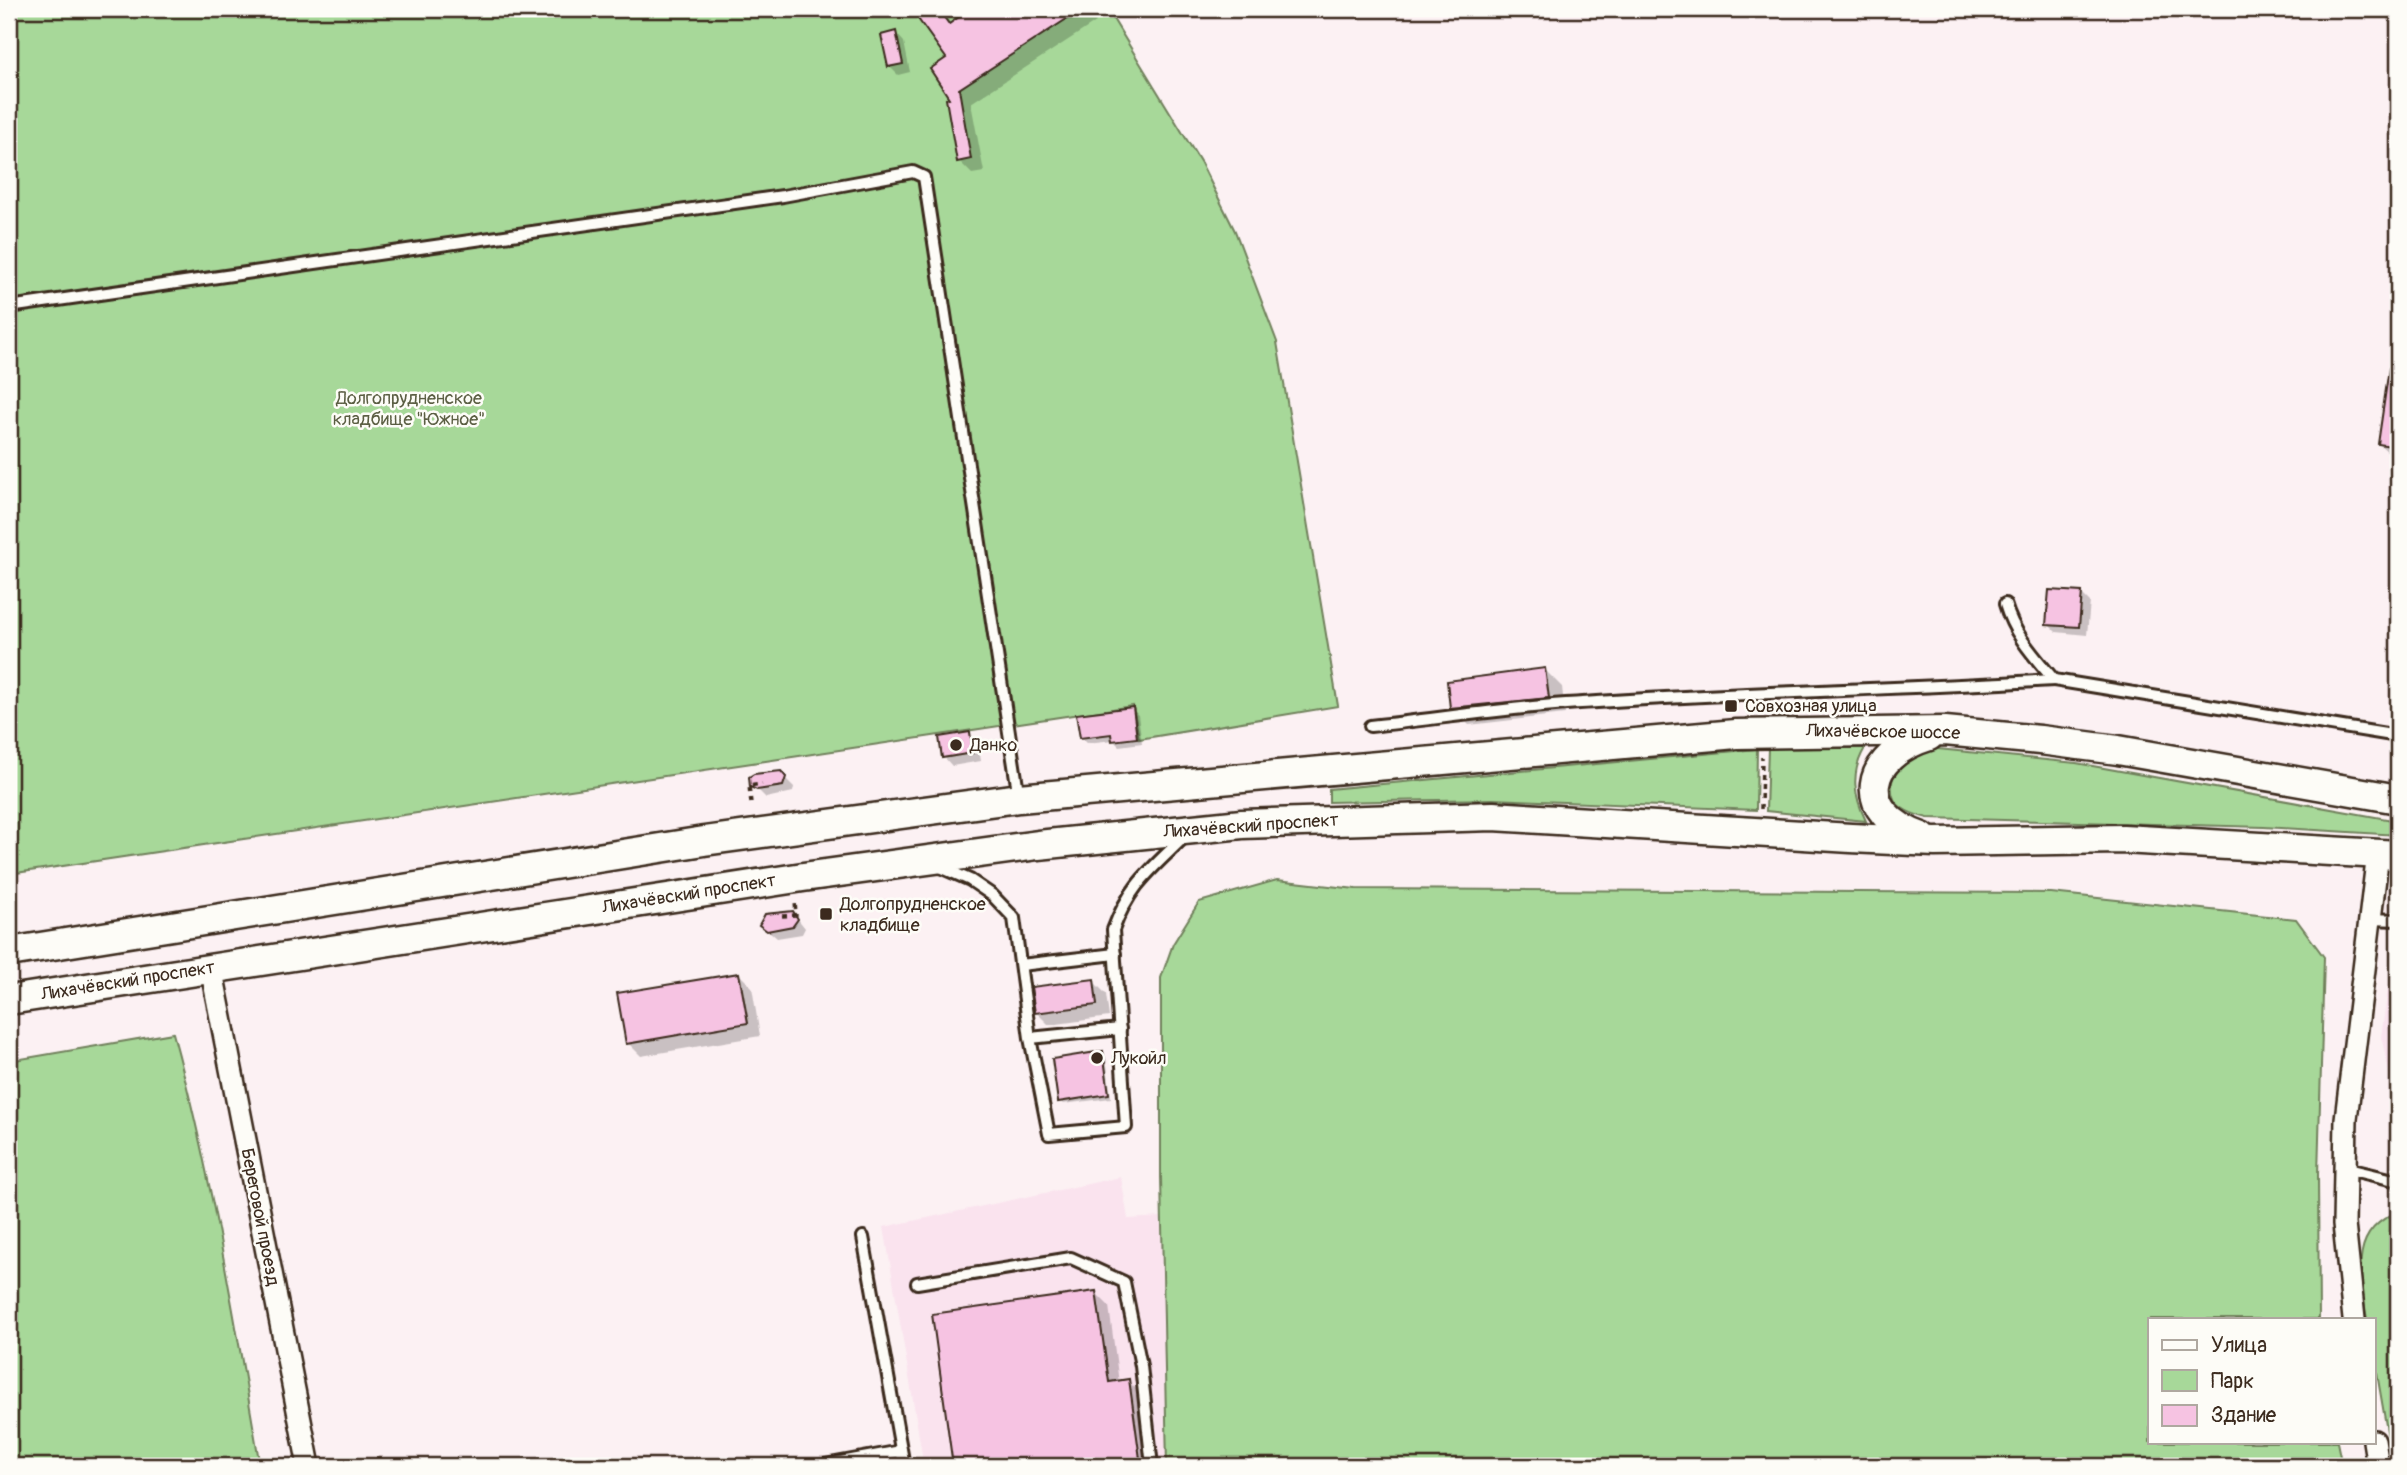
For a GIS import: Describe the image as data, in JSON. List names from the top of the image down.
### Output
{
  "streets": {
    "main road": ["Лихачёвское шоссе", "Лихачёвский проспект"],
    "street": ["Береговой проезд"]
  },
  "crossings": [
    ["Лихачёвский проспект", "Береговой проезд"]
  ],
  "parks": ["Долгопрудненское кладбище \"Южное\""],
  "places": {
    "transit": ["Совхозная улица", "Долгопрудненское кладбище"],
    "other": ["Данко", "Лукойл"]
  },
  "legend": ["Улица", "Парк", "Здание"]
}
